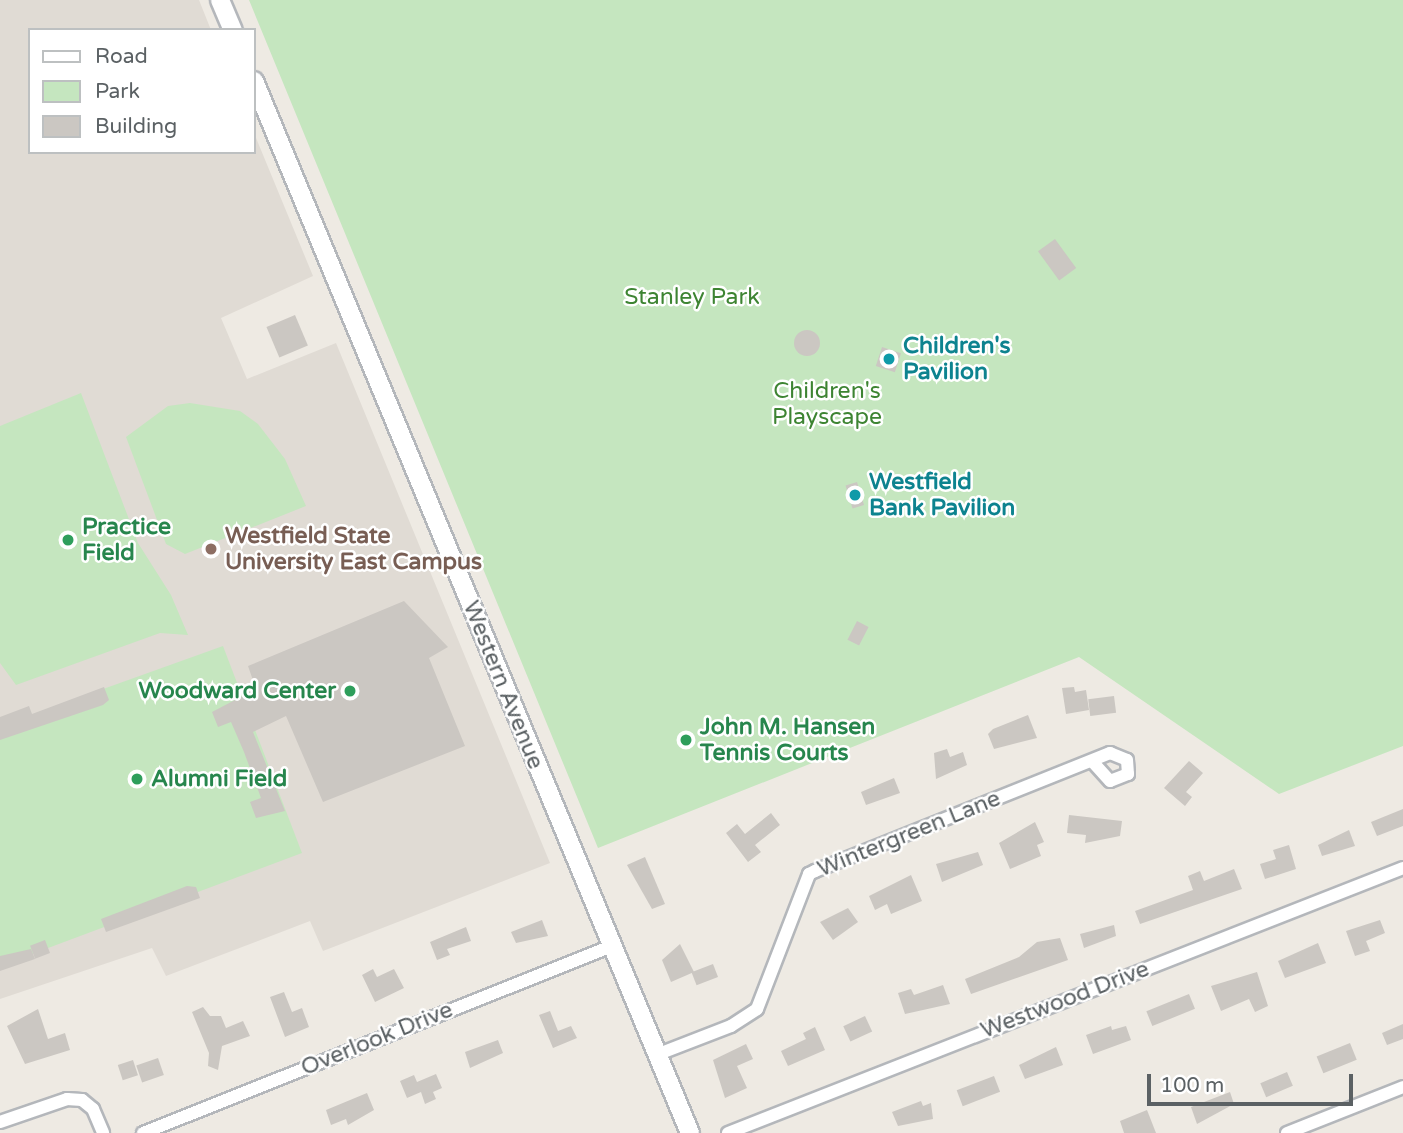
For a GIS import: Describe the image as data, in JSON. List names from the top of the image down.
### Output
{
  "streets": {
    "main road": ["Western Avenue"],
    "street": ["Wintergreen Lane", "Westwood Drive", "Overlook Drive"]
  },
  "crossings": [
    ["Western Avenue", "Wintergreen Lane"],
    ["Western Avenue", "Overlook Drive"]
  ],
  "parks": ["Stanley Park", "Children's Playscape"],
  "places": [
    "Children's Pavilion",
    "Westfield Bank Pavilion",
    "Practice Field",
    "Westfield State University East Campus",
    "Woodward Center",
    "John M. Hansen Tennis Courts",
    "Alumni Field"
  ],
  "legend": ["Road", "Park", "Building"],
  "scale_bar": "100 m"
}
